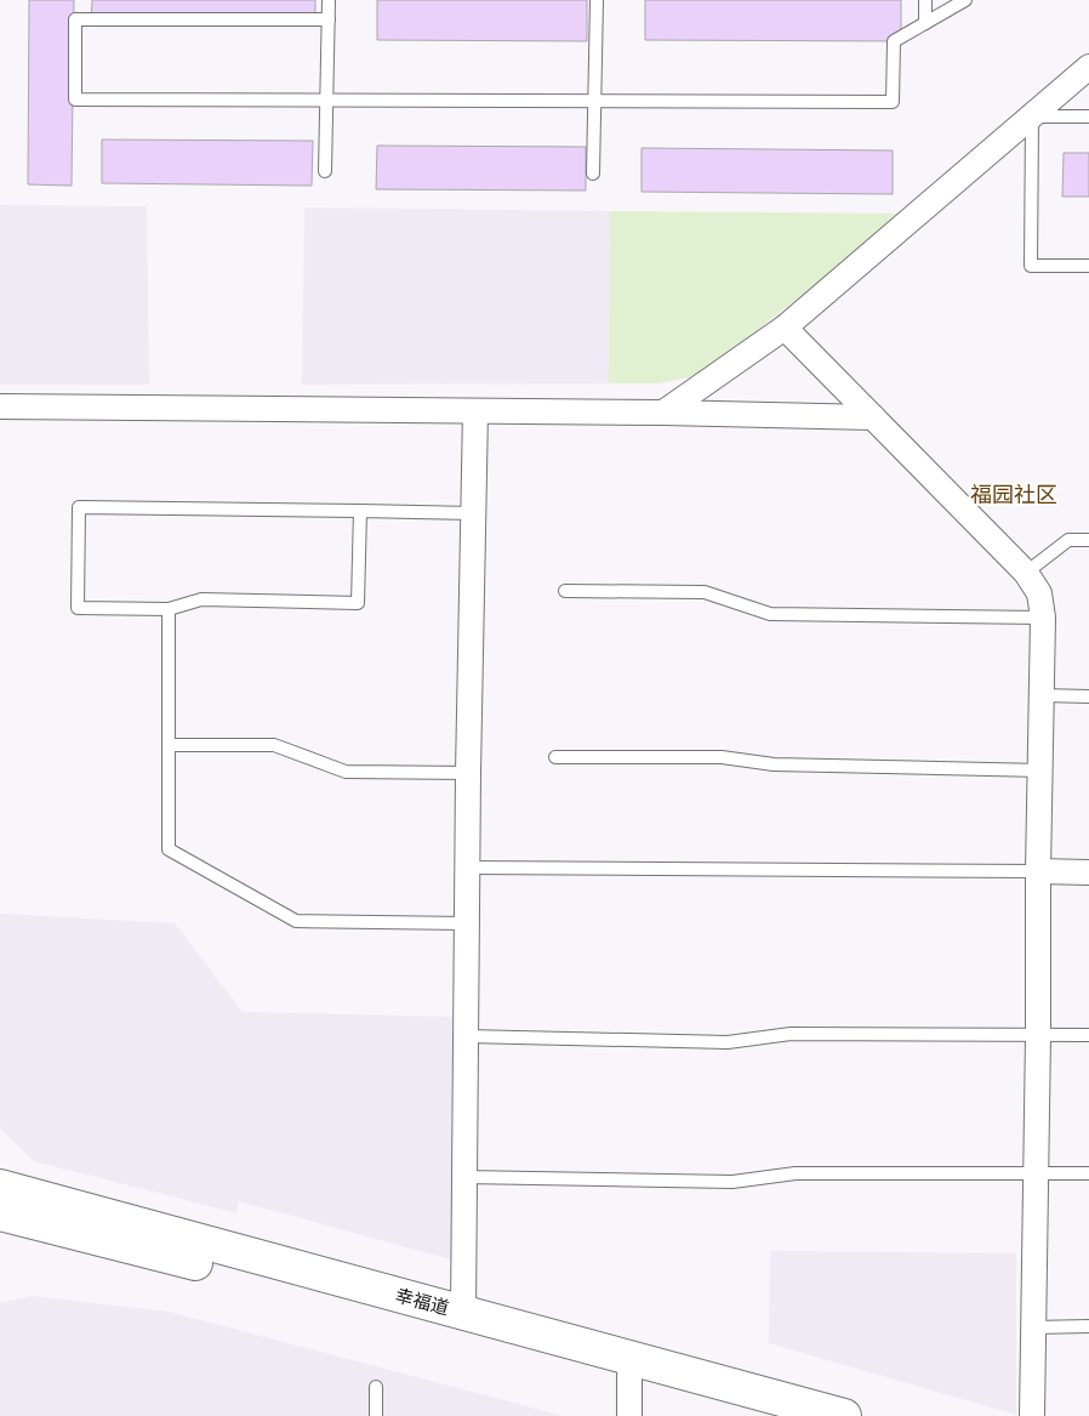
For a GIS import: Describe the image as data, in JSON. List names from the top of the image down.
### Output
{
  "streets": {
    "main road": ["幸福道"]
  },
  "districts": ["福园社区"]
}
